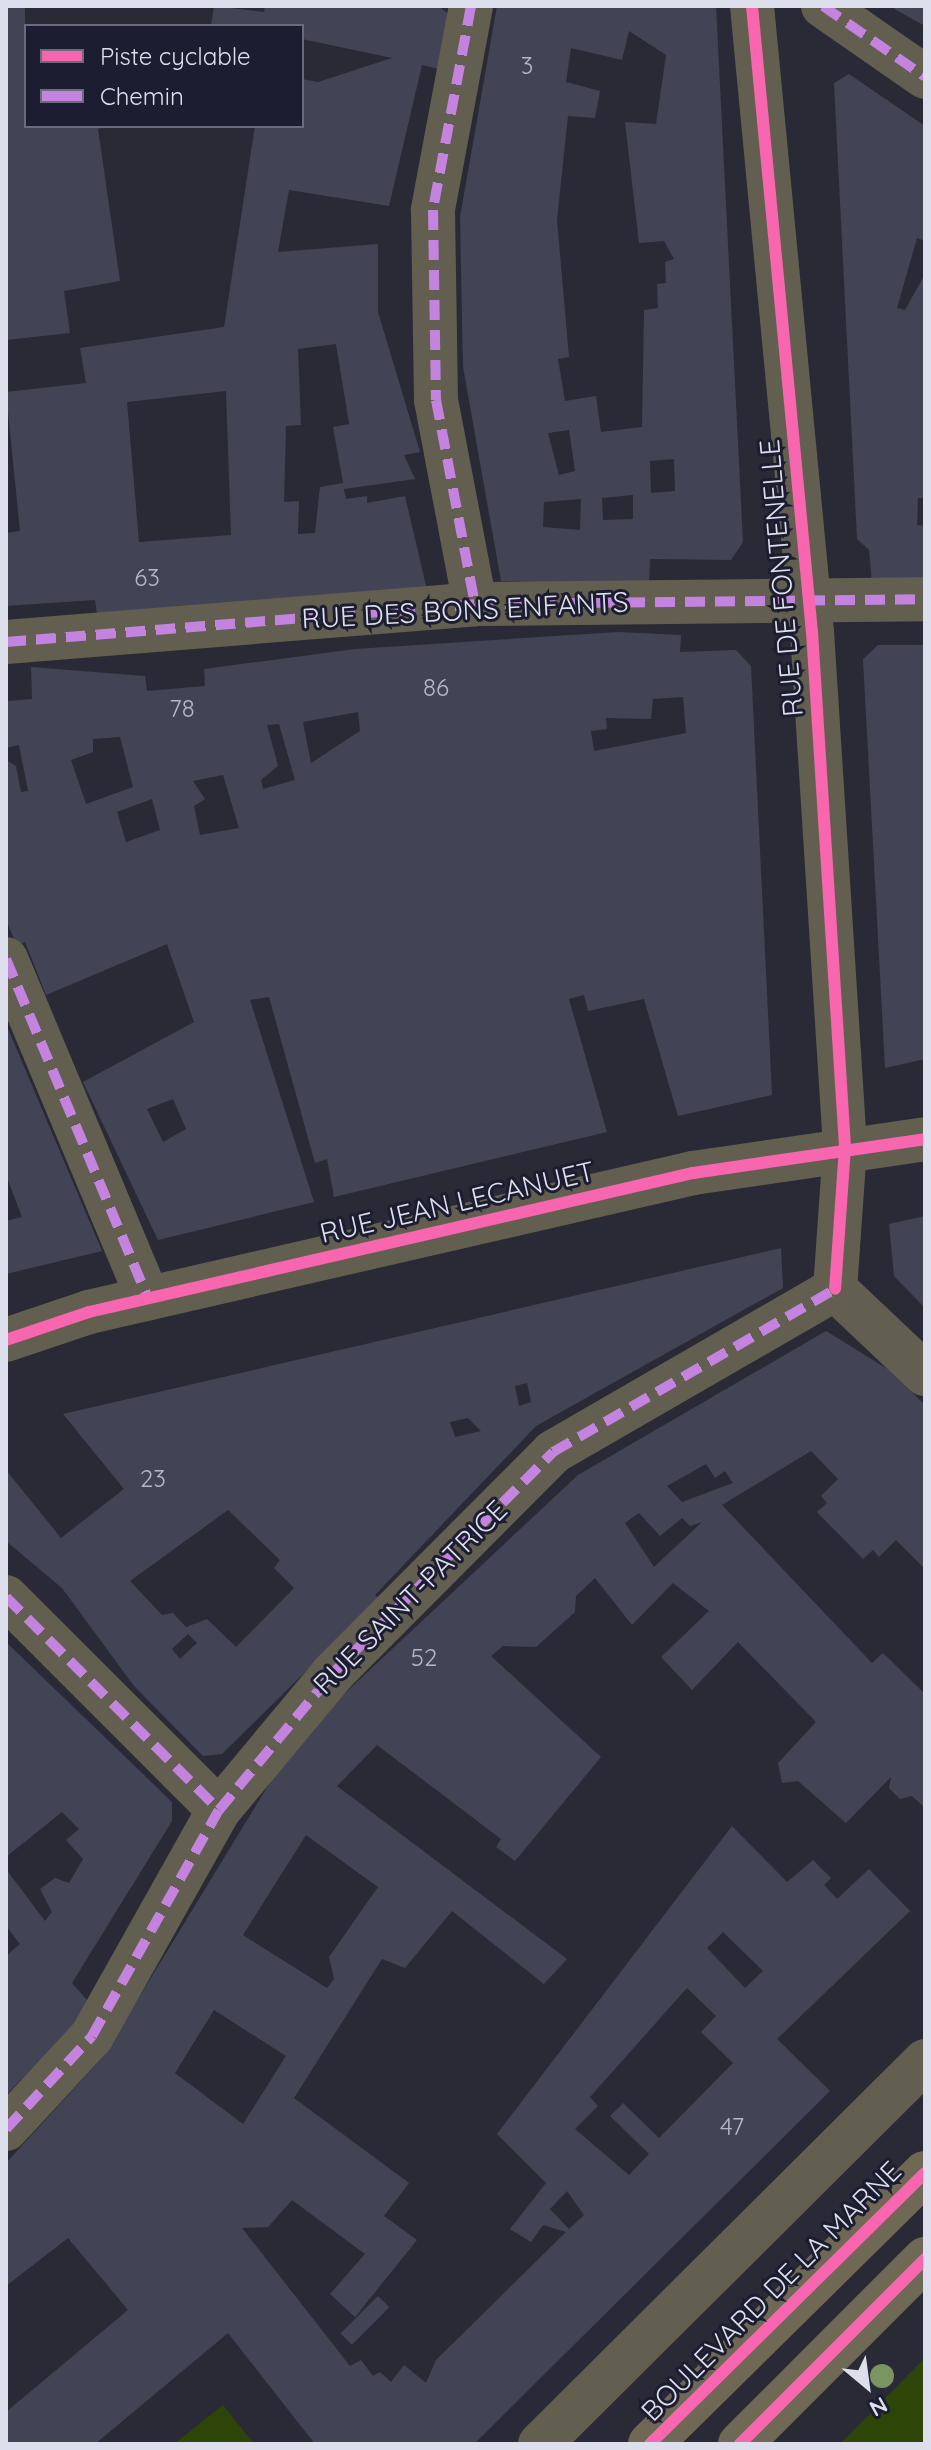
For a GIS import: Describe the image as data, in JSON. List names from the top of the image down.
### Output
{
  "streets": {
    "main road": ["BOULEVARD DE LA MARNE"],
    "street": [
      "RUE DE FONTENELLE",
      "RUE DES BONS ENFANTS",
      "RUE JEAN LECANUET",
      "RUE SAINT-PATRICE"
    ]
  },
  "crossings": [
    ["RUE DE FONTENELLE", "RUE DES BONS ENFANTS"],
    ["RUE DE FONTENELLE", "RUE JEAN LECANUET"]
  ],
  "house_numbers": [
    "3",
    "63",
    "86",
    "78",
    "23",
    "52",
    "47"
  ],
  "legend": ["Piste cyclable", "Chemin"],
  "north": "bottom right"
}
